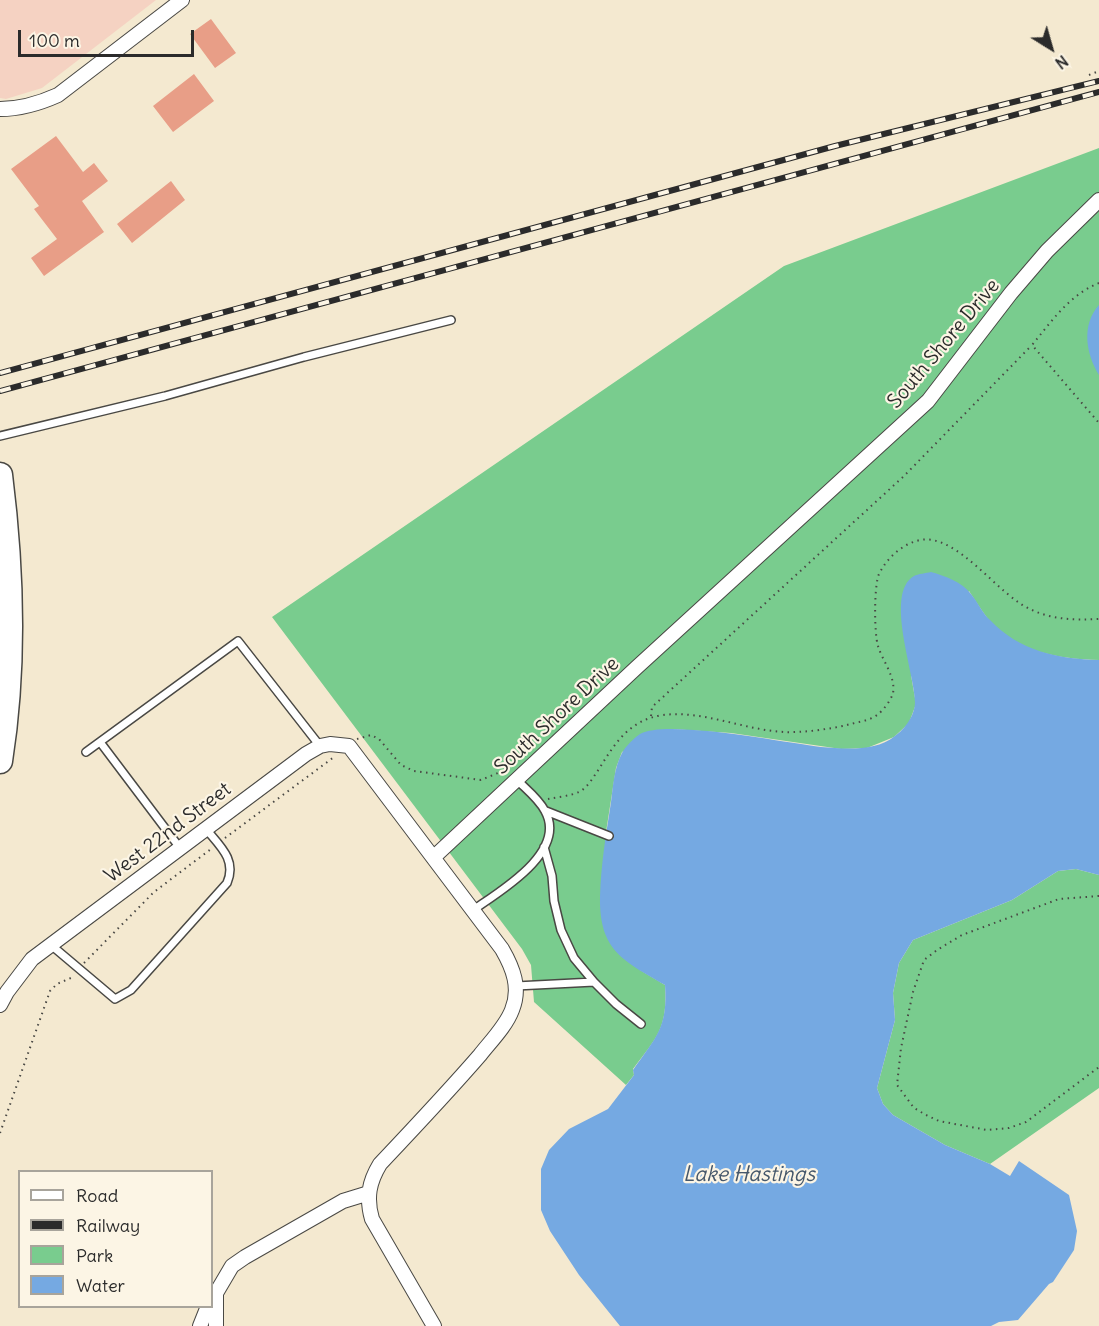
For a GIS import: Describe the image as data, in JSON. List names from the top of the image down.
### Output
{
  "streets": {
    "street": ["South Shore Drive", "West 22nd Street"]
  },
  "water": ["Lake Hastings"],
  "legend": [
    "Road",
    "Railway",
    "Park",
    "Water"
  ],
  "scale_bar": "100 m",
  "north": "bottom right"
}
